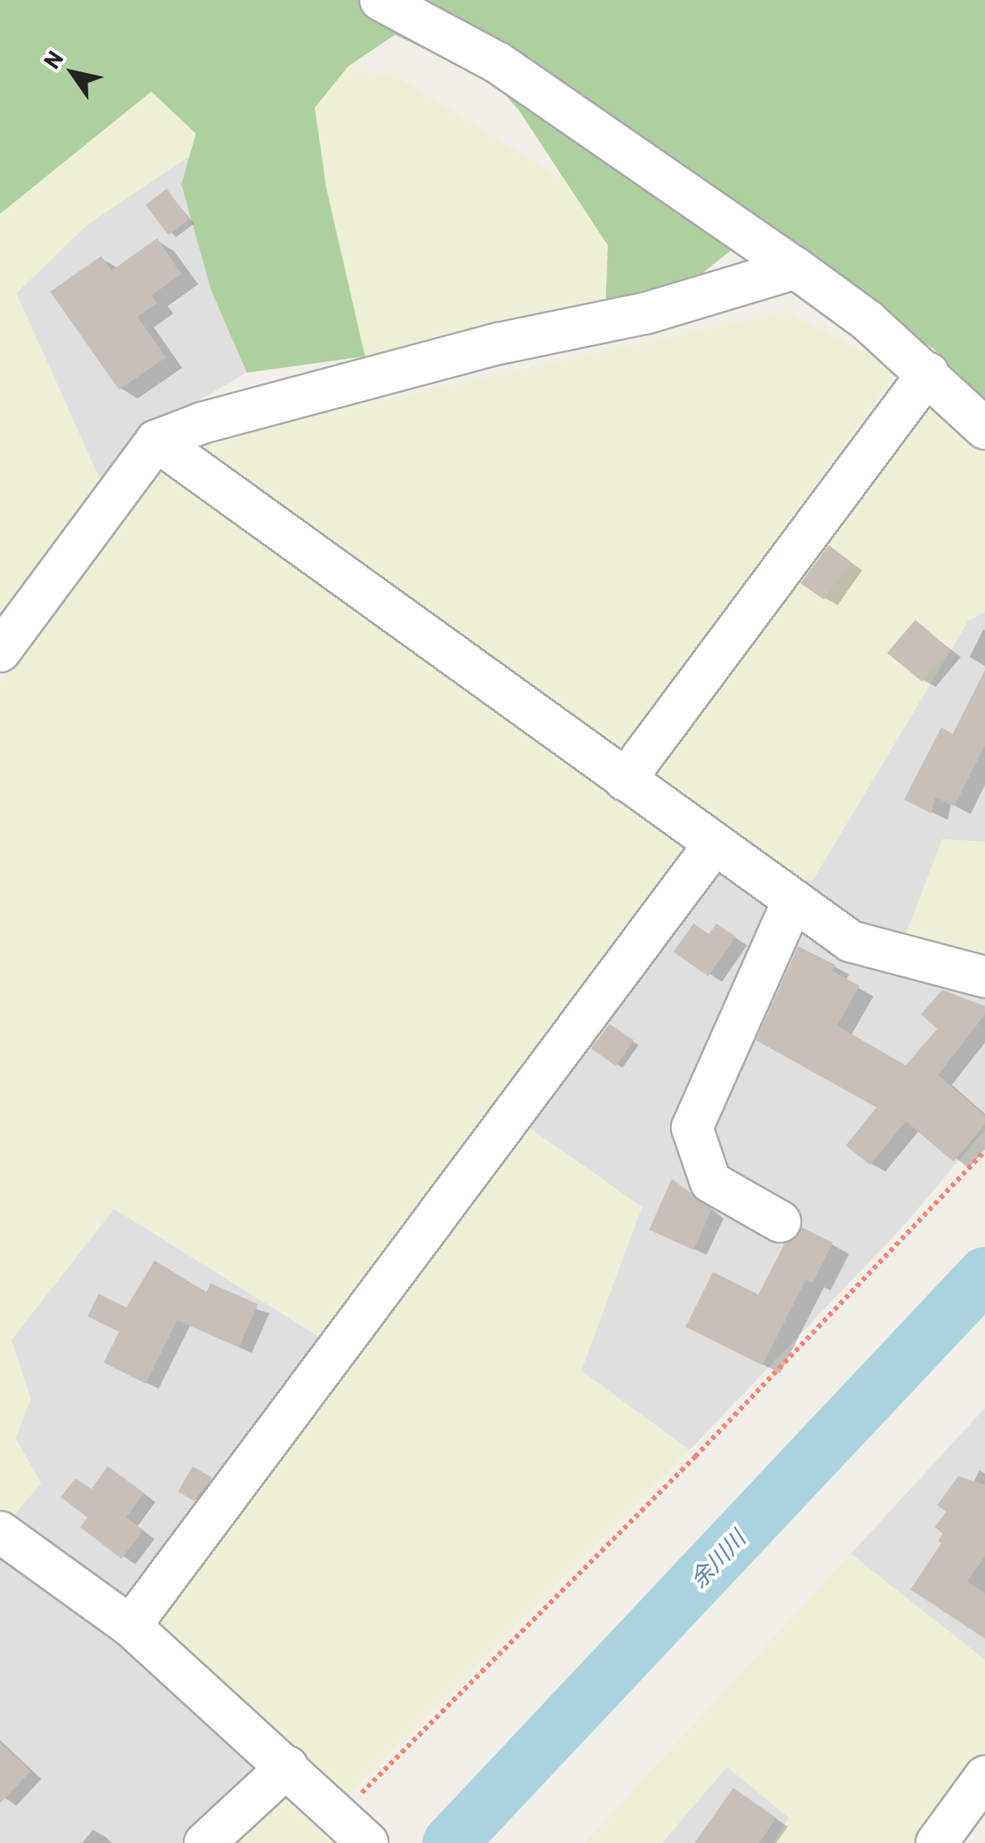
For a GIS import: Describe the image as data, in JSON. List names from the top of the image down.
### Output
{
  "water": ["余川川"],
  "north": "top left"
}
